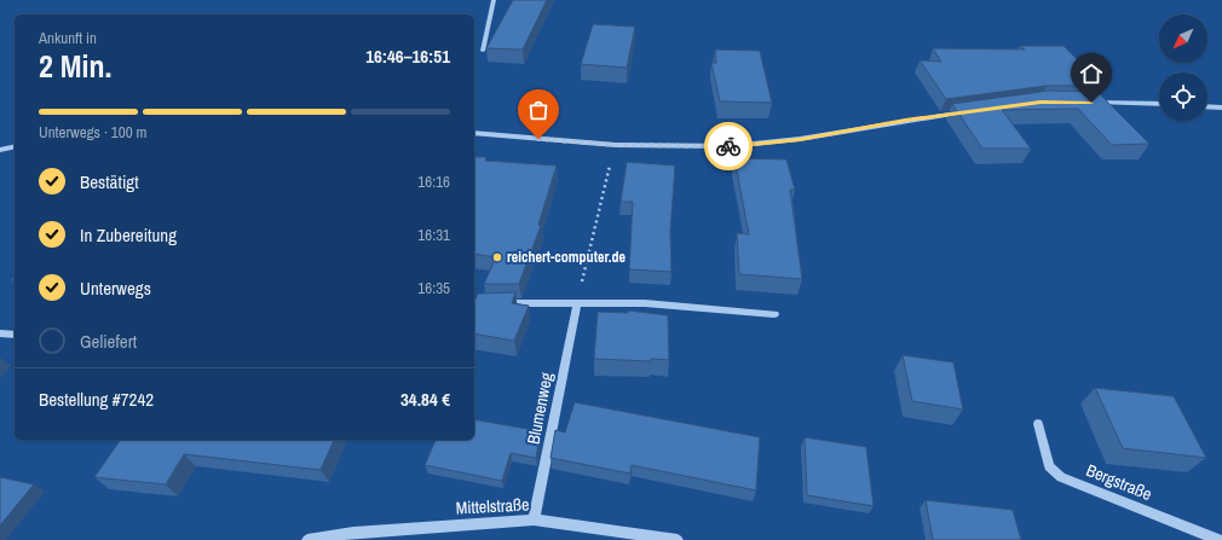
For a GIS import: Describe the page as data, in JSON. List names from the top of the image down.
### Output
{
  "streets": {
    "street": ["Blumenweg", "Bergstraße", "Mittelstraße"]
  },
  "crossings": [
    ["Blumenweg", "Mittelstraße"]
  ],
  "places": ["reichert-computer.de"],
  "north": "bottom left",
  "page": {
    "heading": ["2 Min.", "Ankunft in", "16:46–16:51"],
    "panel": ["Bestellung #7242", "34.84 €"],
    "bar": "Unterwegs · 100 m",
    "list": [
      ["Bestätigt", "16:16"],
      ["In Zubereitung", "16:31"],
      ["Unterwegs", "16:35"],
      "Geliefert"
    ]
  }
}
